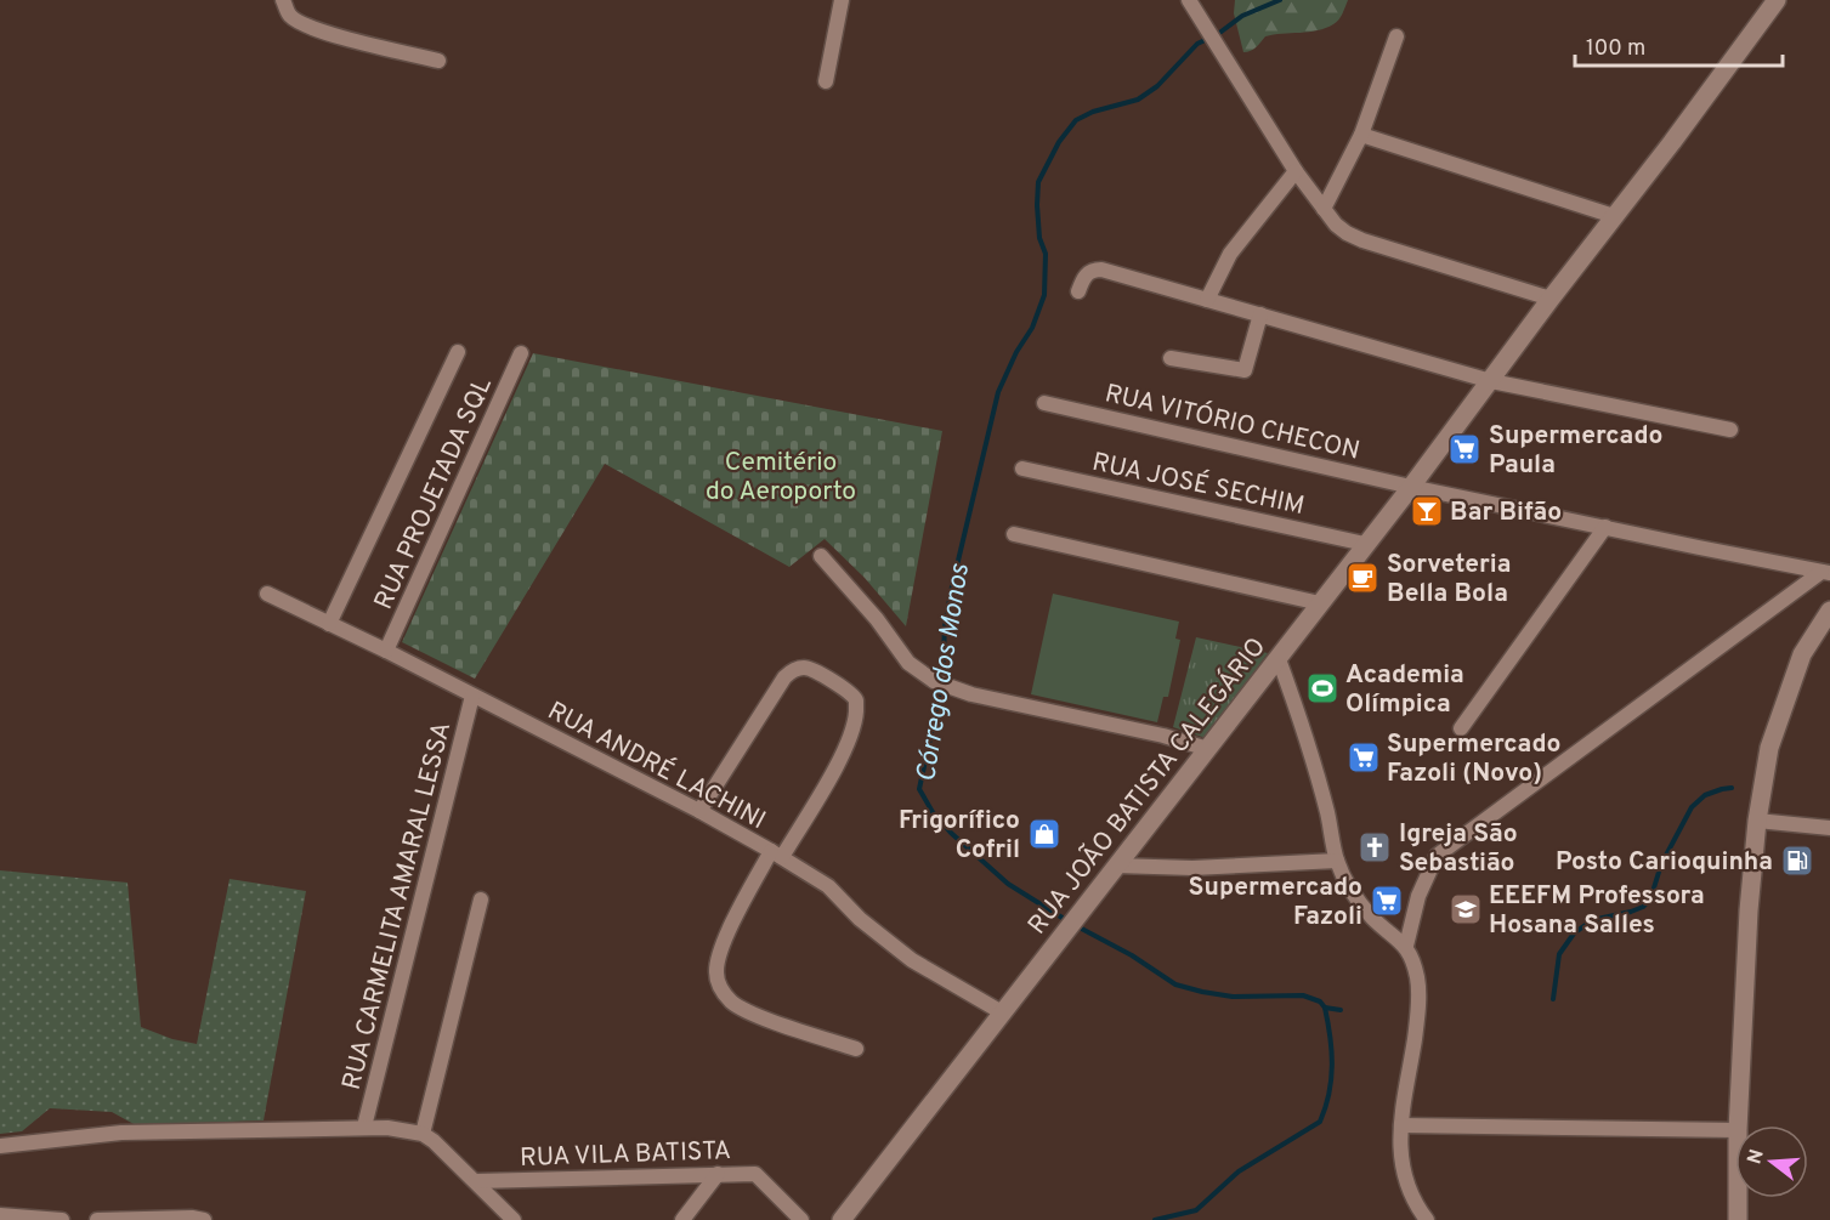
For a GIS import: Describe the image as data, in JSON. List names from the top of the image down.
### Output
{
  "streets": {
    "street": [
      "RUA VITÓRIO CHECON",
      "RUA JOSÉ SECHIM",
      "RUA PROJETADA SQL",
      "RUA ANDRÉ LACHINI",
      "RUA JOÃO BATISTA CALEGÁRIO",
      "RUA CARMELITA AMARAL LESSA",
      "RUA VILA BATISTA"
    ]
  },
  "crossings": [
    ["RUA VITÓRIO CHECON", "RUA JOÃO BATISTA CALEGÁRIO"],
    ["RUA JOSÉ SECHIM", "RUA JOÃO BATISTA CALEGÁRIO"],
    ["RUA PROJETADA SQL", "RUA ANDRÉ LACHINI"],
    ["RUA ANDRÉ LACHINI", "RUA JOÃO BATISTA CALEGÁRIO"],
    ["RUA ANDRÉ LACHINI", "RUA CARMELITA AMARAL LESSA"]
  ],
  "water": ["Córrego dos Monos"],
  "parks": ["Cemitério do Aeroporto"],
  "places": {
    "supermarket": ["Supermercado Paula", "Supermercado Fazoli (Novo)", "Supermercado Fazoli"],
    "bar": ["Bar Bifão"],
    "cafe": ["Sorveteria Bella Bola"],
    "sports": ["Academia Olímpica"],
    "shop": ["Frigorífico Cofril"],
    "church": ["Igreja São Sebastião"],
    "fuel station": ["Posto Carioquinha"],
    "school or university": ["EEEFM Professora Hosana Salles"]
  },
  "scale_bar": "100 m",
  "north": "left"
}
